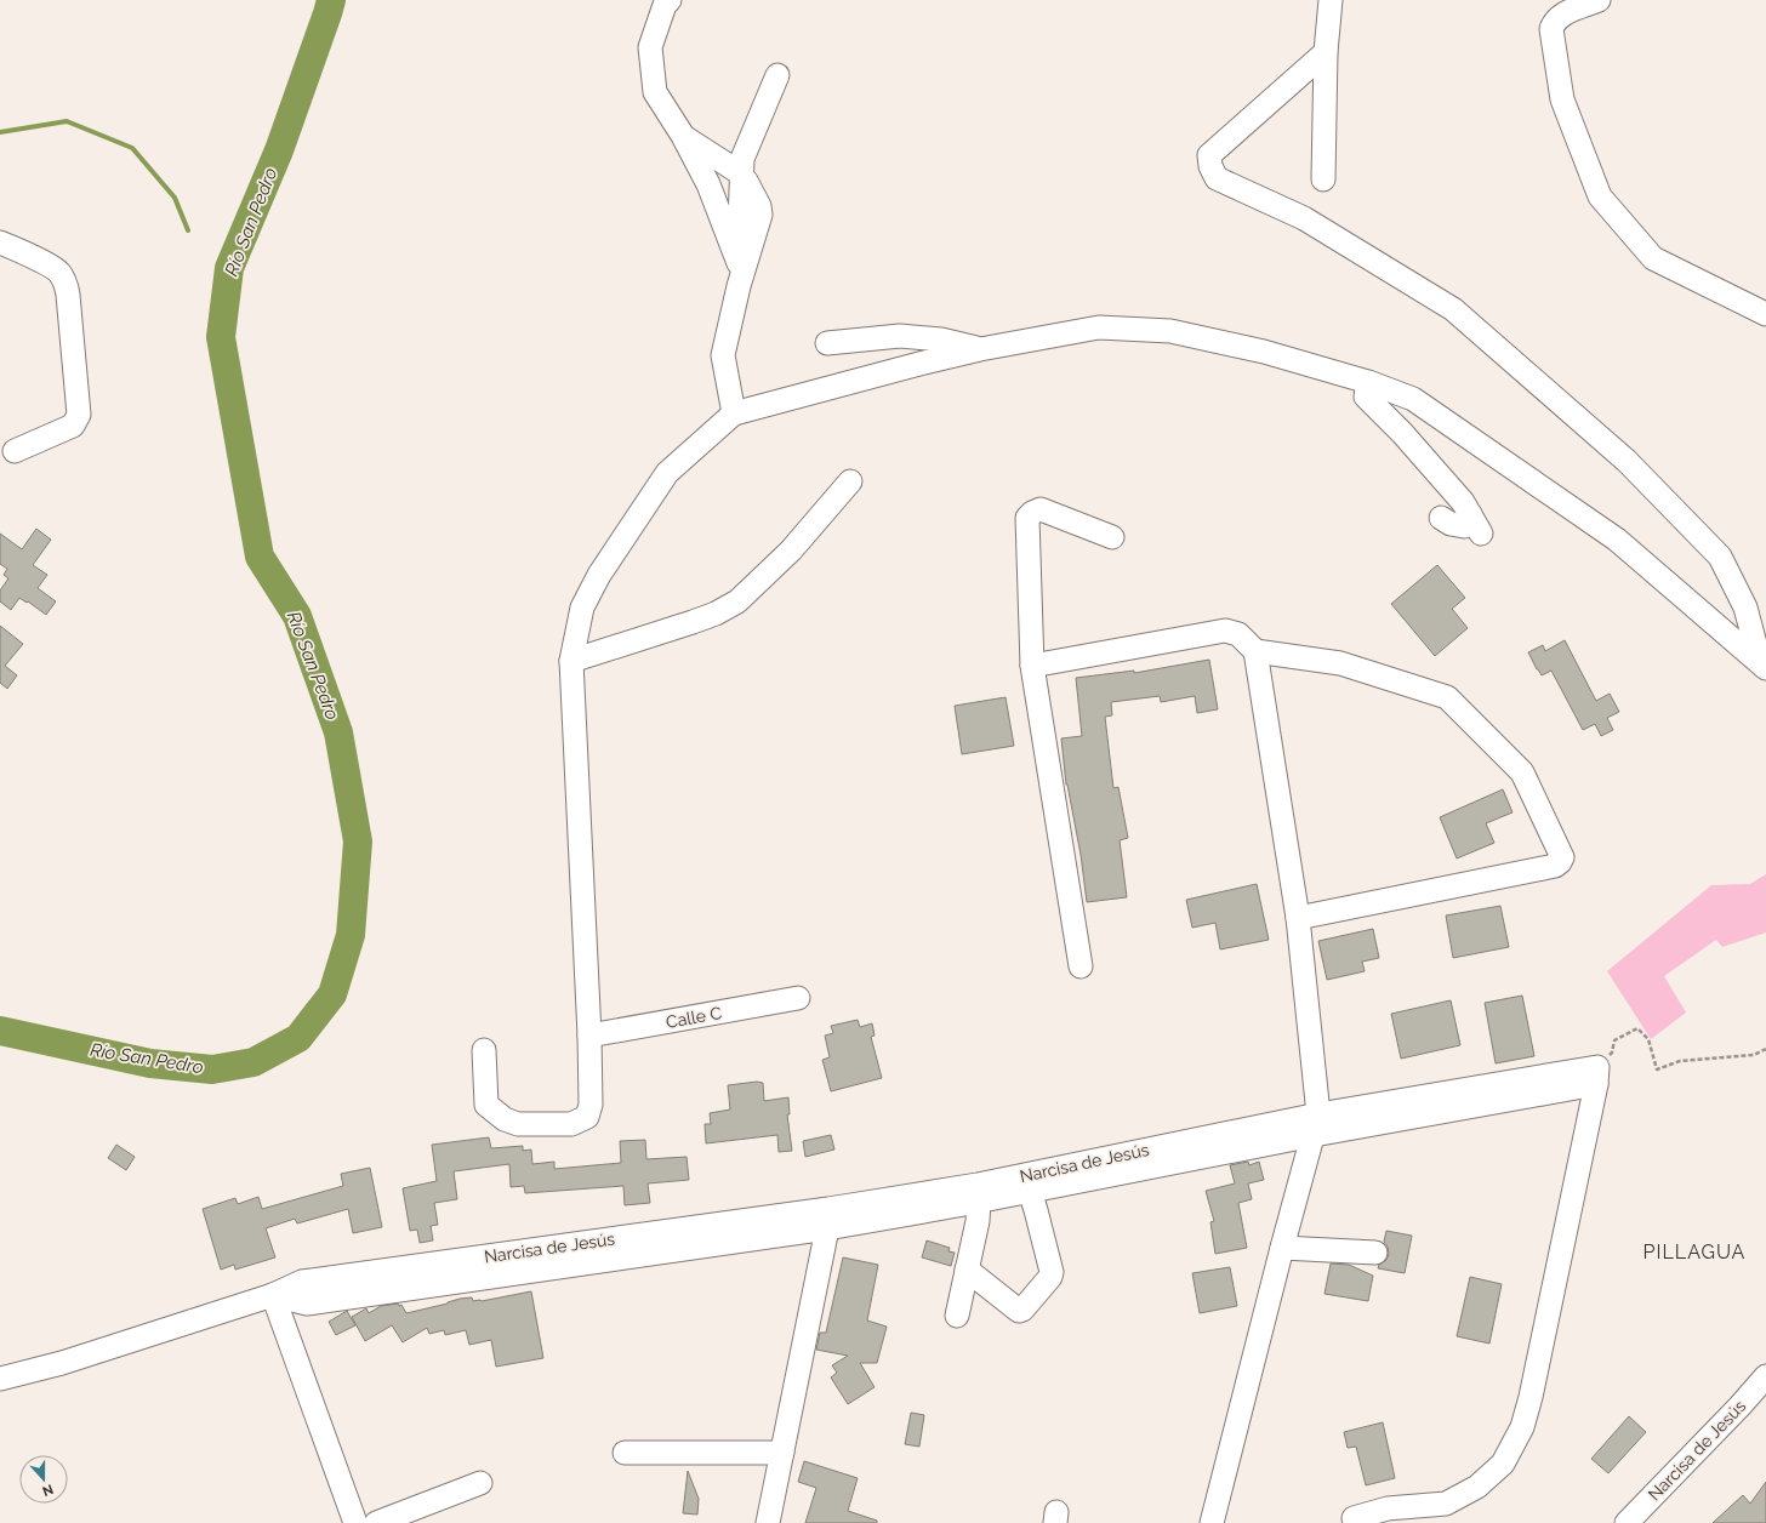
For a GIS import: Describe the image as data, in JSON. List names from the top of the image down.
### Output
{
  "streets": {
    "street": ["Calle C", "Narcisa de Jesús"]
  },
  "districts": ["PILLAGUA"],
  "water": ["Río San Pedro"],
  "north": "bottom"
}
